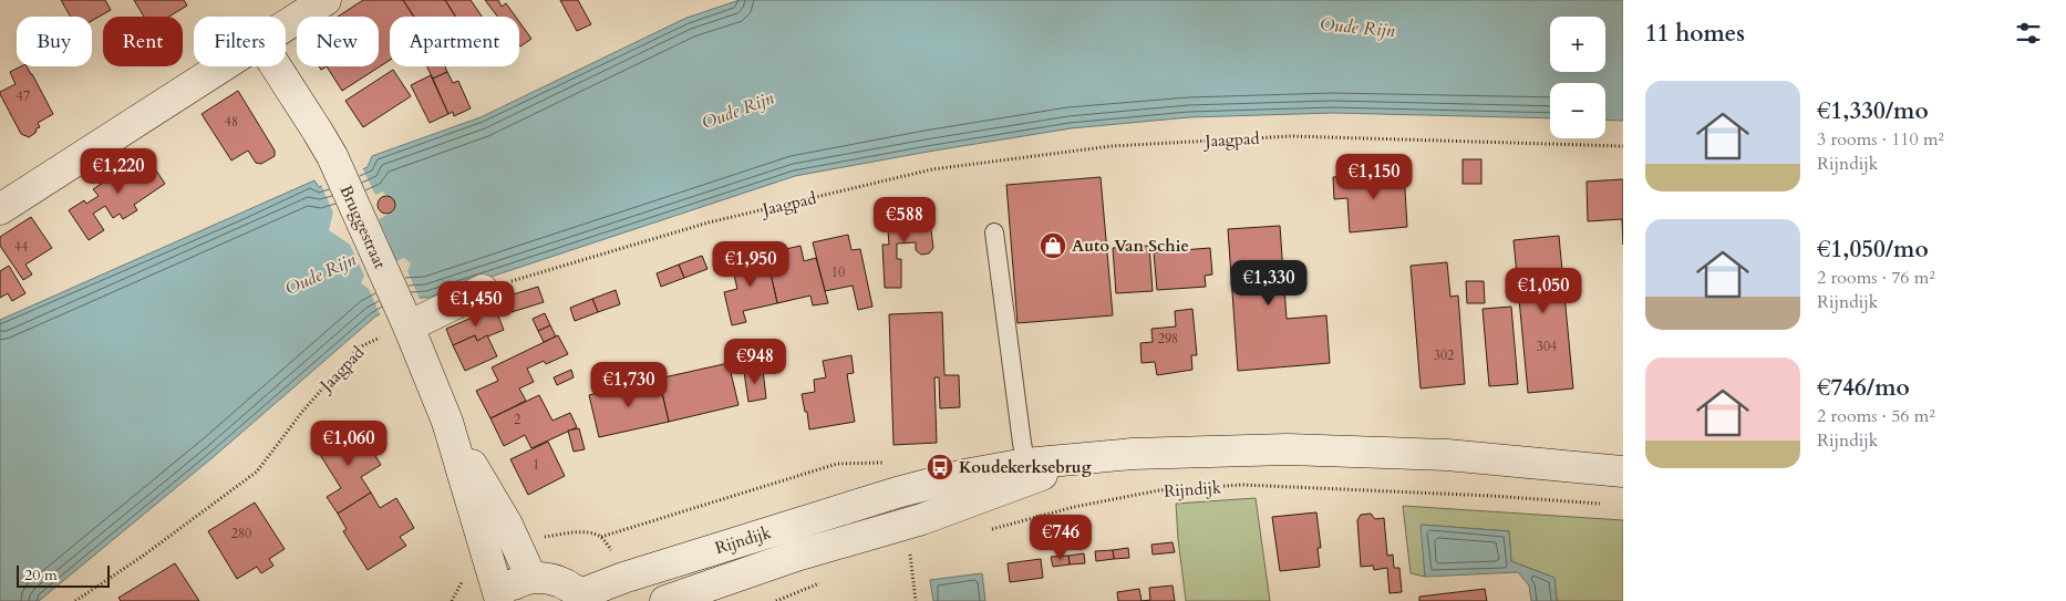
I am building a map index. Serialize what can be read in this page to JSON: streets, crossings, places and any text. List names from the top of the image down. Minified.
{"streets":{"main road":["Bruggestraat","Rijndijk"],"path":["Jaagpad"]},"crossings":[["Jaagpad","Bruggestraat"]],"water":["Oude Rijn"],"places":{"shop":["Auto Van Schie"],"bus stop":["Koudekerksebrug"]},"house_numbers":["47","48","44","10","298","304","302","2","1","280"],"scale_bar":"20 m","page":{"heading":"11 homes","map_buttons":["+","−"],"chip":["Buy","Rent","Filters","New","Apartment"],"list":[{"name":"€1,330/mo","note":"3 rooms · 110 m² · Rijndijk"},{"name":"€1,050/mo","note":"2 rooms · 76 m² · Rijndijk"},{"name":"€746/mo","note":"2 rooms · 56 m² · Rijndijk"}],"price":["€1,220","€1,150","€588","€1,950","€1,330","€1,050","€1,450","€948","€1,730","€1,060","€746"],"scale":"20 m"}}
